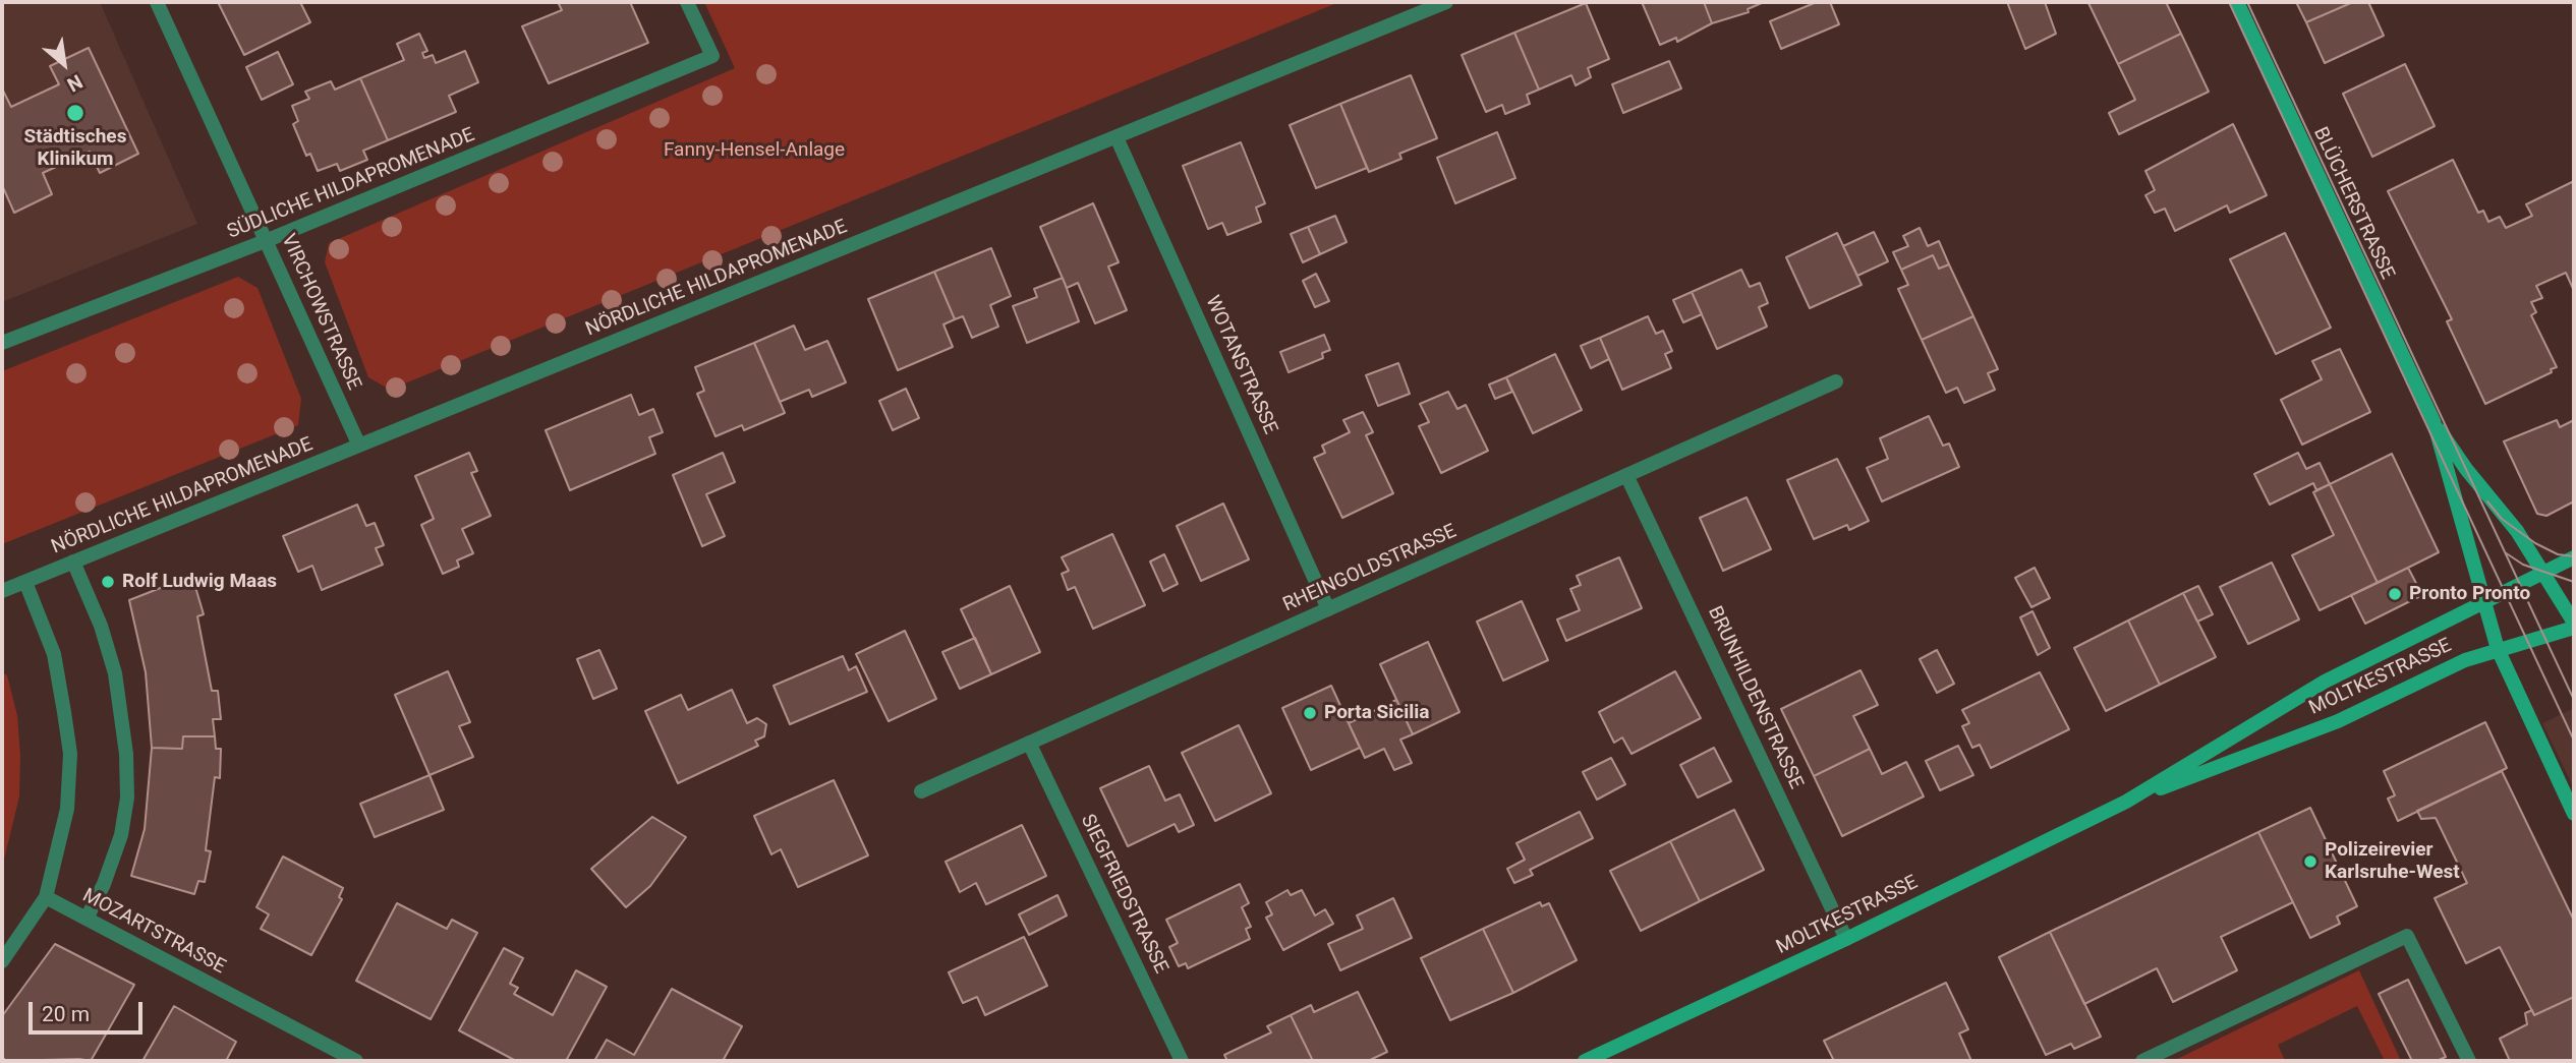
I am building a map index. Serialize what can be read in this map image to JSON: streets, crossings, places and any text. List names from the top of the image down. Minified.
{"streets":{"main road":["BLÜCHERSTRASSE","MOLTKESTRASSE"],"street":["SÜDLICHE HILDAPROMENADE","NÖRDLICHE HILDAPROMENADE","VIRCHOWSTRASSE","WOTANSTRASSE","RHEINGOLDSTRASSE","BRUNHILDENSTRASSE","SIEGFRIEDSTRASSE","MOZARTSTRASSE"]},"crossings":[["SÜDLICHE HILDAPROMENADE","VIRCHOWSTRASSE"],["BLÜCHERSTRASSE","MOLTKESTRASSE"],["NÖRDLICHE HILDAPROMENADE","VIRCHOWSTRASSE"],["NÖRDLICHE HILDAPROMENADE","WOTANSTRASSE"],["WOTANSTRASSE","RHEINGOLDSTRASSE"],["RHEINGOLDSTRASSE","BRUNHILDENSTRASSE"],["RHEINGOLDSTRASSE","SIEGFRIEDSTRASSE"],["MOLTKESTRASSE","BRUNHILDENSTRASSE"]],"parks":["Fanny-Hensel-Anlage"],"places":["Städtisches Klinikum","Rolf Ludwig Maas","Pronto Pronto","Porta Sicilia","Polizeirevier Karlsruhe-West"],"scale_bar":"20 m","north":"bottom right"}
